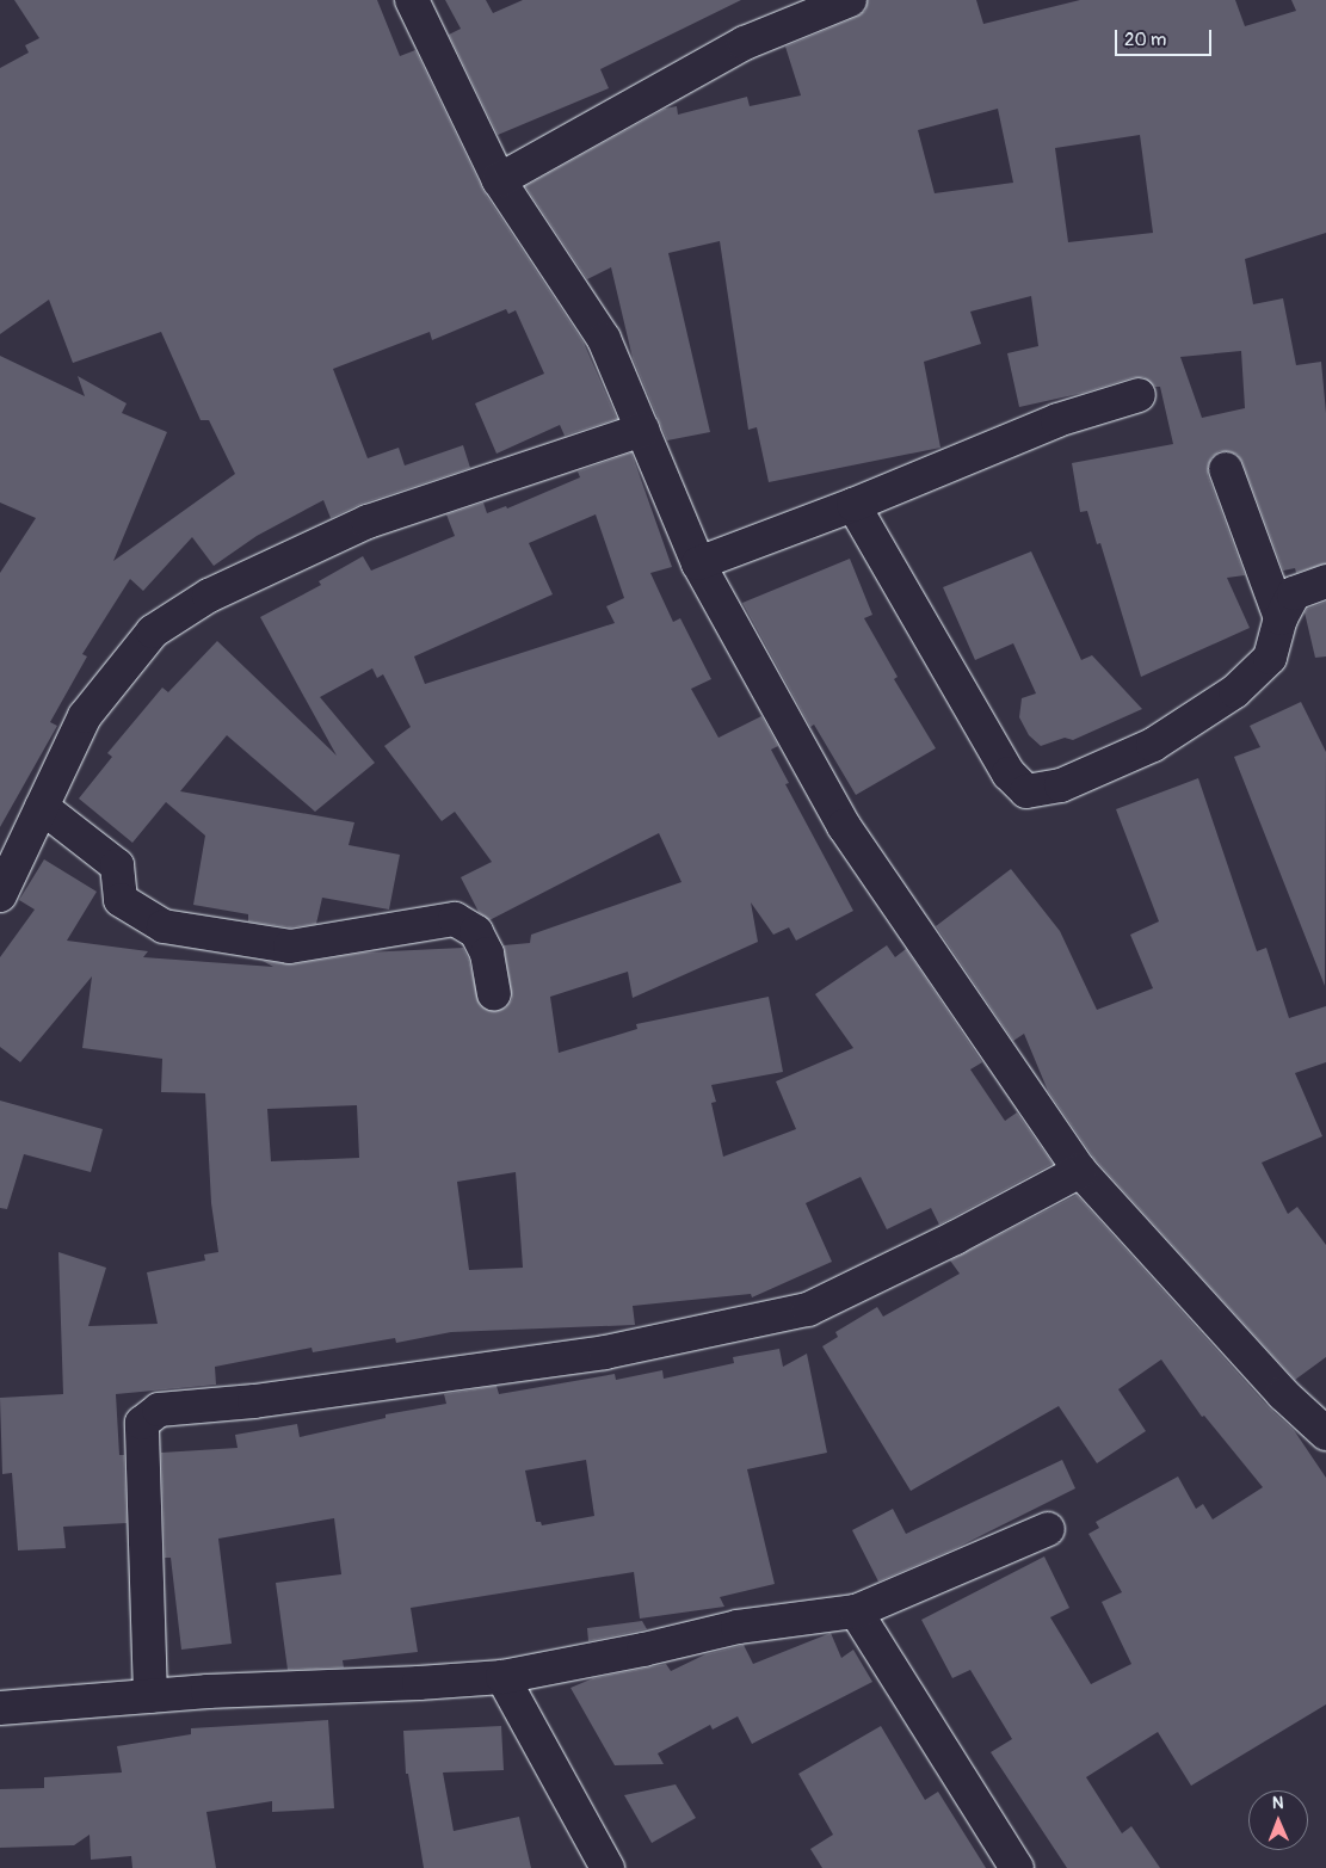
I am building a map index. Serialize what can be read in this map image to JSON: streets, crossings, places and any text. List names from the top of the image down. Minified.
{"scale_bar":"20 m","north":"top"}
